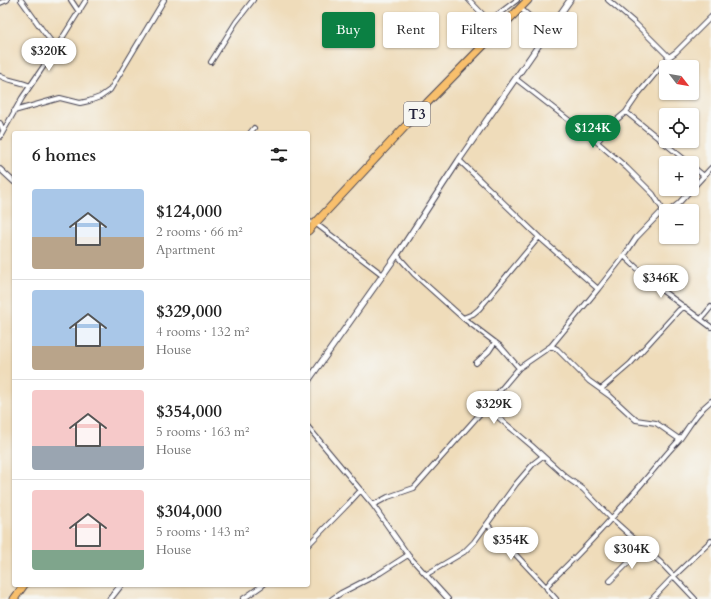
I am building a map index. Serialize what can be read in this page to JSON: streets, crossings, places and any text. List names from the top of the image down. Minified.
{"streets":{"highway":["T3"]},"north":"bottom right","page":{"chip":["Buy","Rent","Filters","New"],"price":["$320K","$124K","$346K","$329K","$354K","$304K"],"map_buttons":["+","−"],"heading":"6 homes","list":[{"name":"$124,000","note":"2 rooms · 66 m² · Apartment"},{"name":"$329,000","note":"4 rooms · 132 m² · House"},{"name":"$354,000","note":"5 rooms · 163 m² · House"},{"name":"$304,000","note":"5 rooms · 143 m² · House"}]}}
